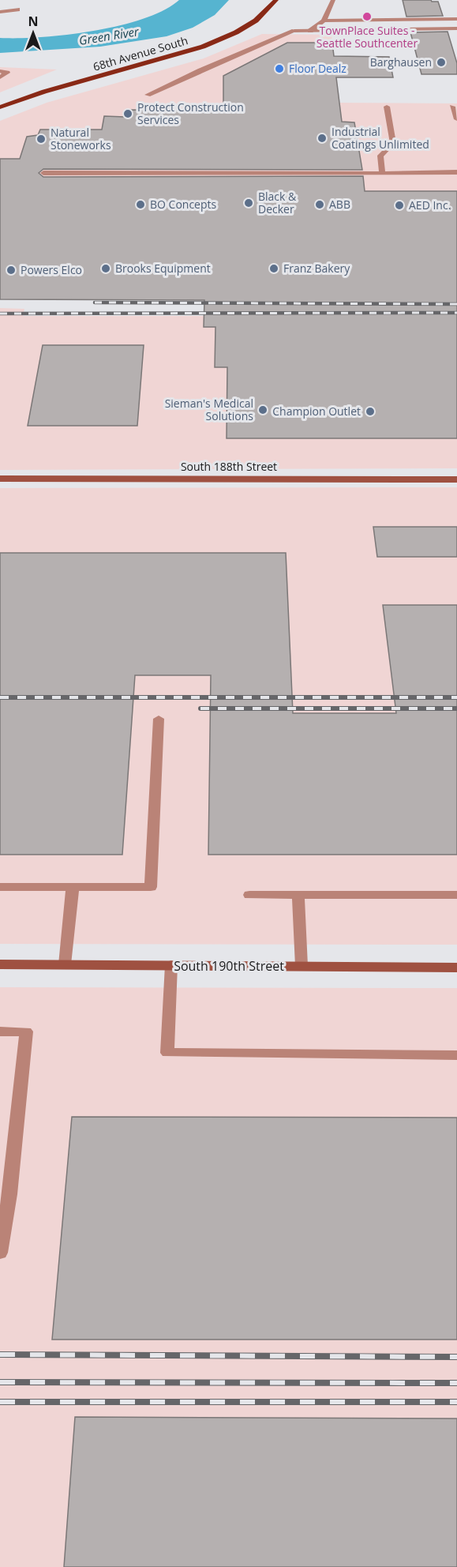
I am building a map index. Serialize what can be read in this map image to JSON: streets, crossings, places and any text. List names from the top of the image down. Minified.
{"streets":{"main road":["68th Avenue South"],"street":["South 188th Street","South 190th Street"]},"water":["Green River"],"places":["TownPlace Suites - Seattle Southcenter","Barghausen","Floor Dealz","Protect Construction Services","Industrial Coatings Unlimited","Natural Stoneworks","Black & Decker","BO Concepts","ABB","AED Inc.","Brooks Equipment","Franz Bakery","Powers Elco","Sieman's Medical Solutions","Champion Outlet"],"north":"top"}
